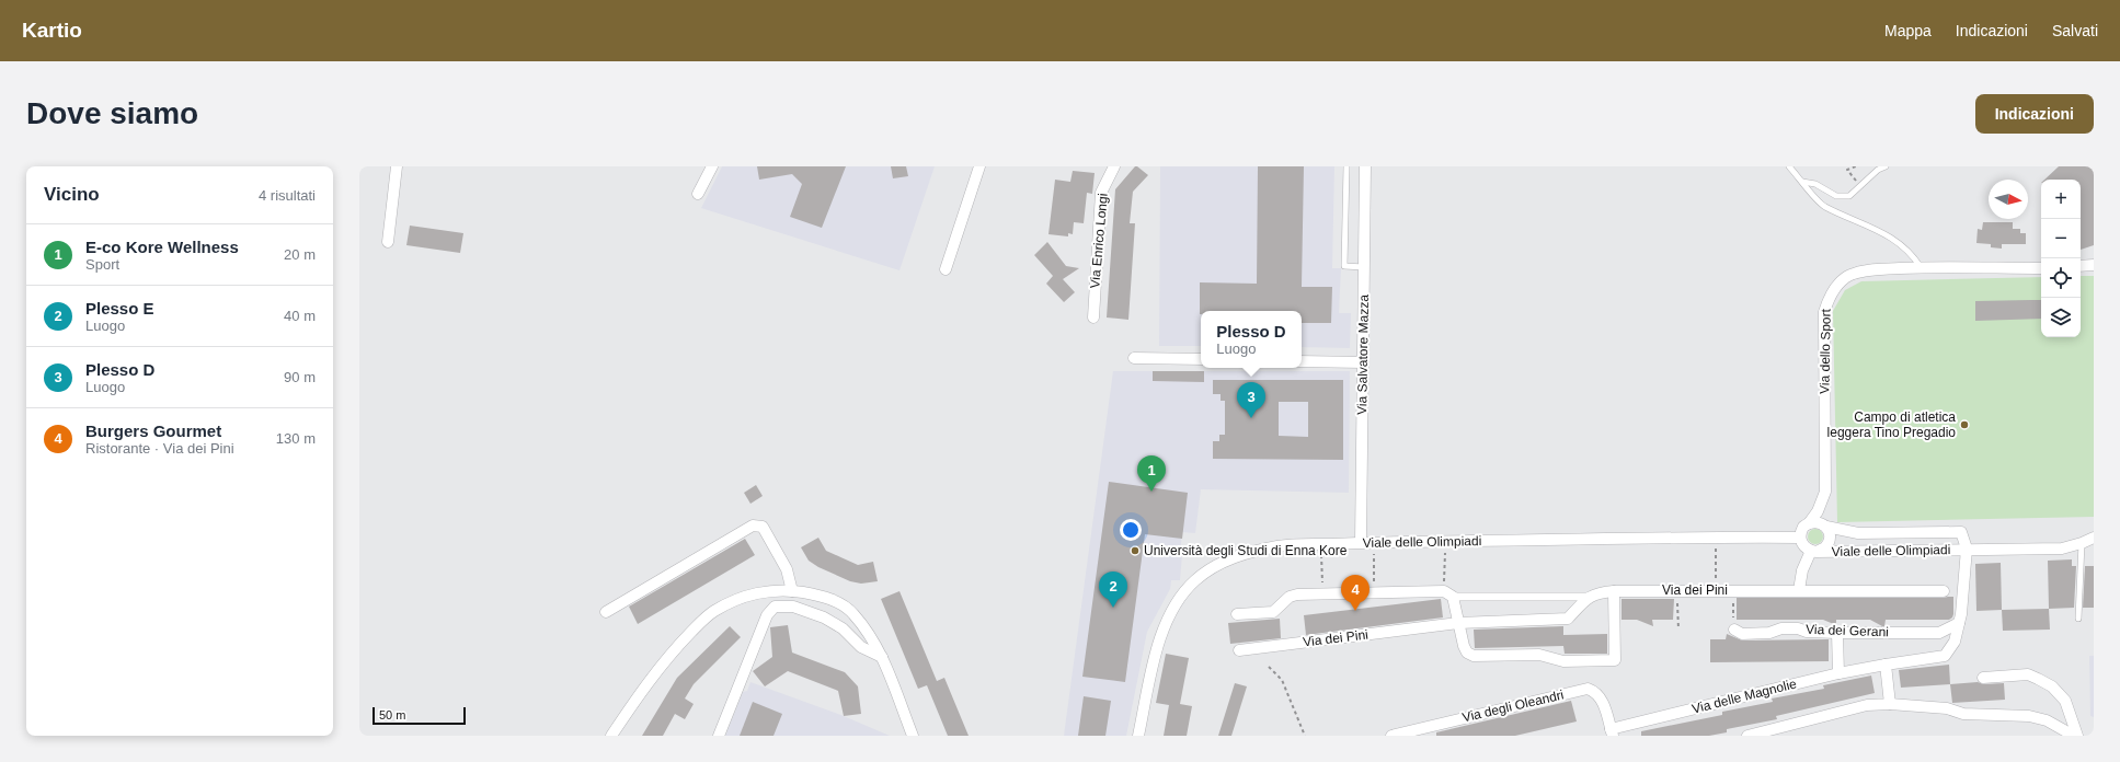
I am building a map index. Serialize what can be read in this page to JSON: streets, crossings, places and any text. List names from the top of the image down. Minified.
{"streets":{"street":["Via Enrico Longi","Via dello Sport","Via Salvatore Mazza","Viale delle Olimpiadi","Via dei Pini","Via dei Gerani","Via delle Magnolie","Via degli Oleandri"]},"crossings":[["Via dello Sport","Viale delle Olimpiadi"],["Via Salvatore Mazza","Viale delle Olimpiadi"],["Viale delle Olimpiadi","Via delle Magnolie"],["Via dei Gerani","Via delle Magnolie"],["Via delle Magnolie","Via degli Oleandri"]],"places":["Campo di atletica leggera Tino Pregadio","Università degli Studi di Enna Kore"],"scale_bar":"50 m","north":"right","page":{"header":"Kartio","nav":["Mappa","Indicazioni","Salvati"],"buttons":"Indicazioni","title":"Dove siamo","heading":["Vicino","4 risultati"],"map_buttons":["+","−"],"list":[{"mark":"1","name":"E-co Kore Wellness","note":"Sport","value":"20 m"},{"mark":"2","name":"Plesso E","note":"Luogo","value":"40 m"},{"mark":"3","name":"Plesso D","note":"Luogo","value":"90 m"},{"mark":"4","name":"Burgers Gourmet","note":"Ristorante · Via dei Pini","value":"130 m"}],"popup":["Plesso D","Luogo"],"pins":["3","1","2","4"],"scale":"50 m"}}
